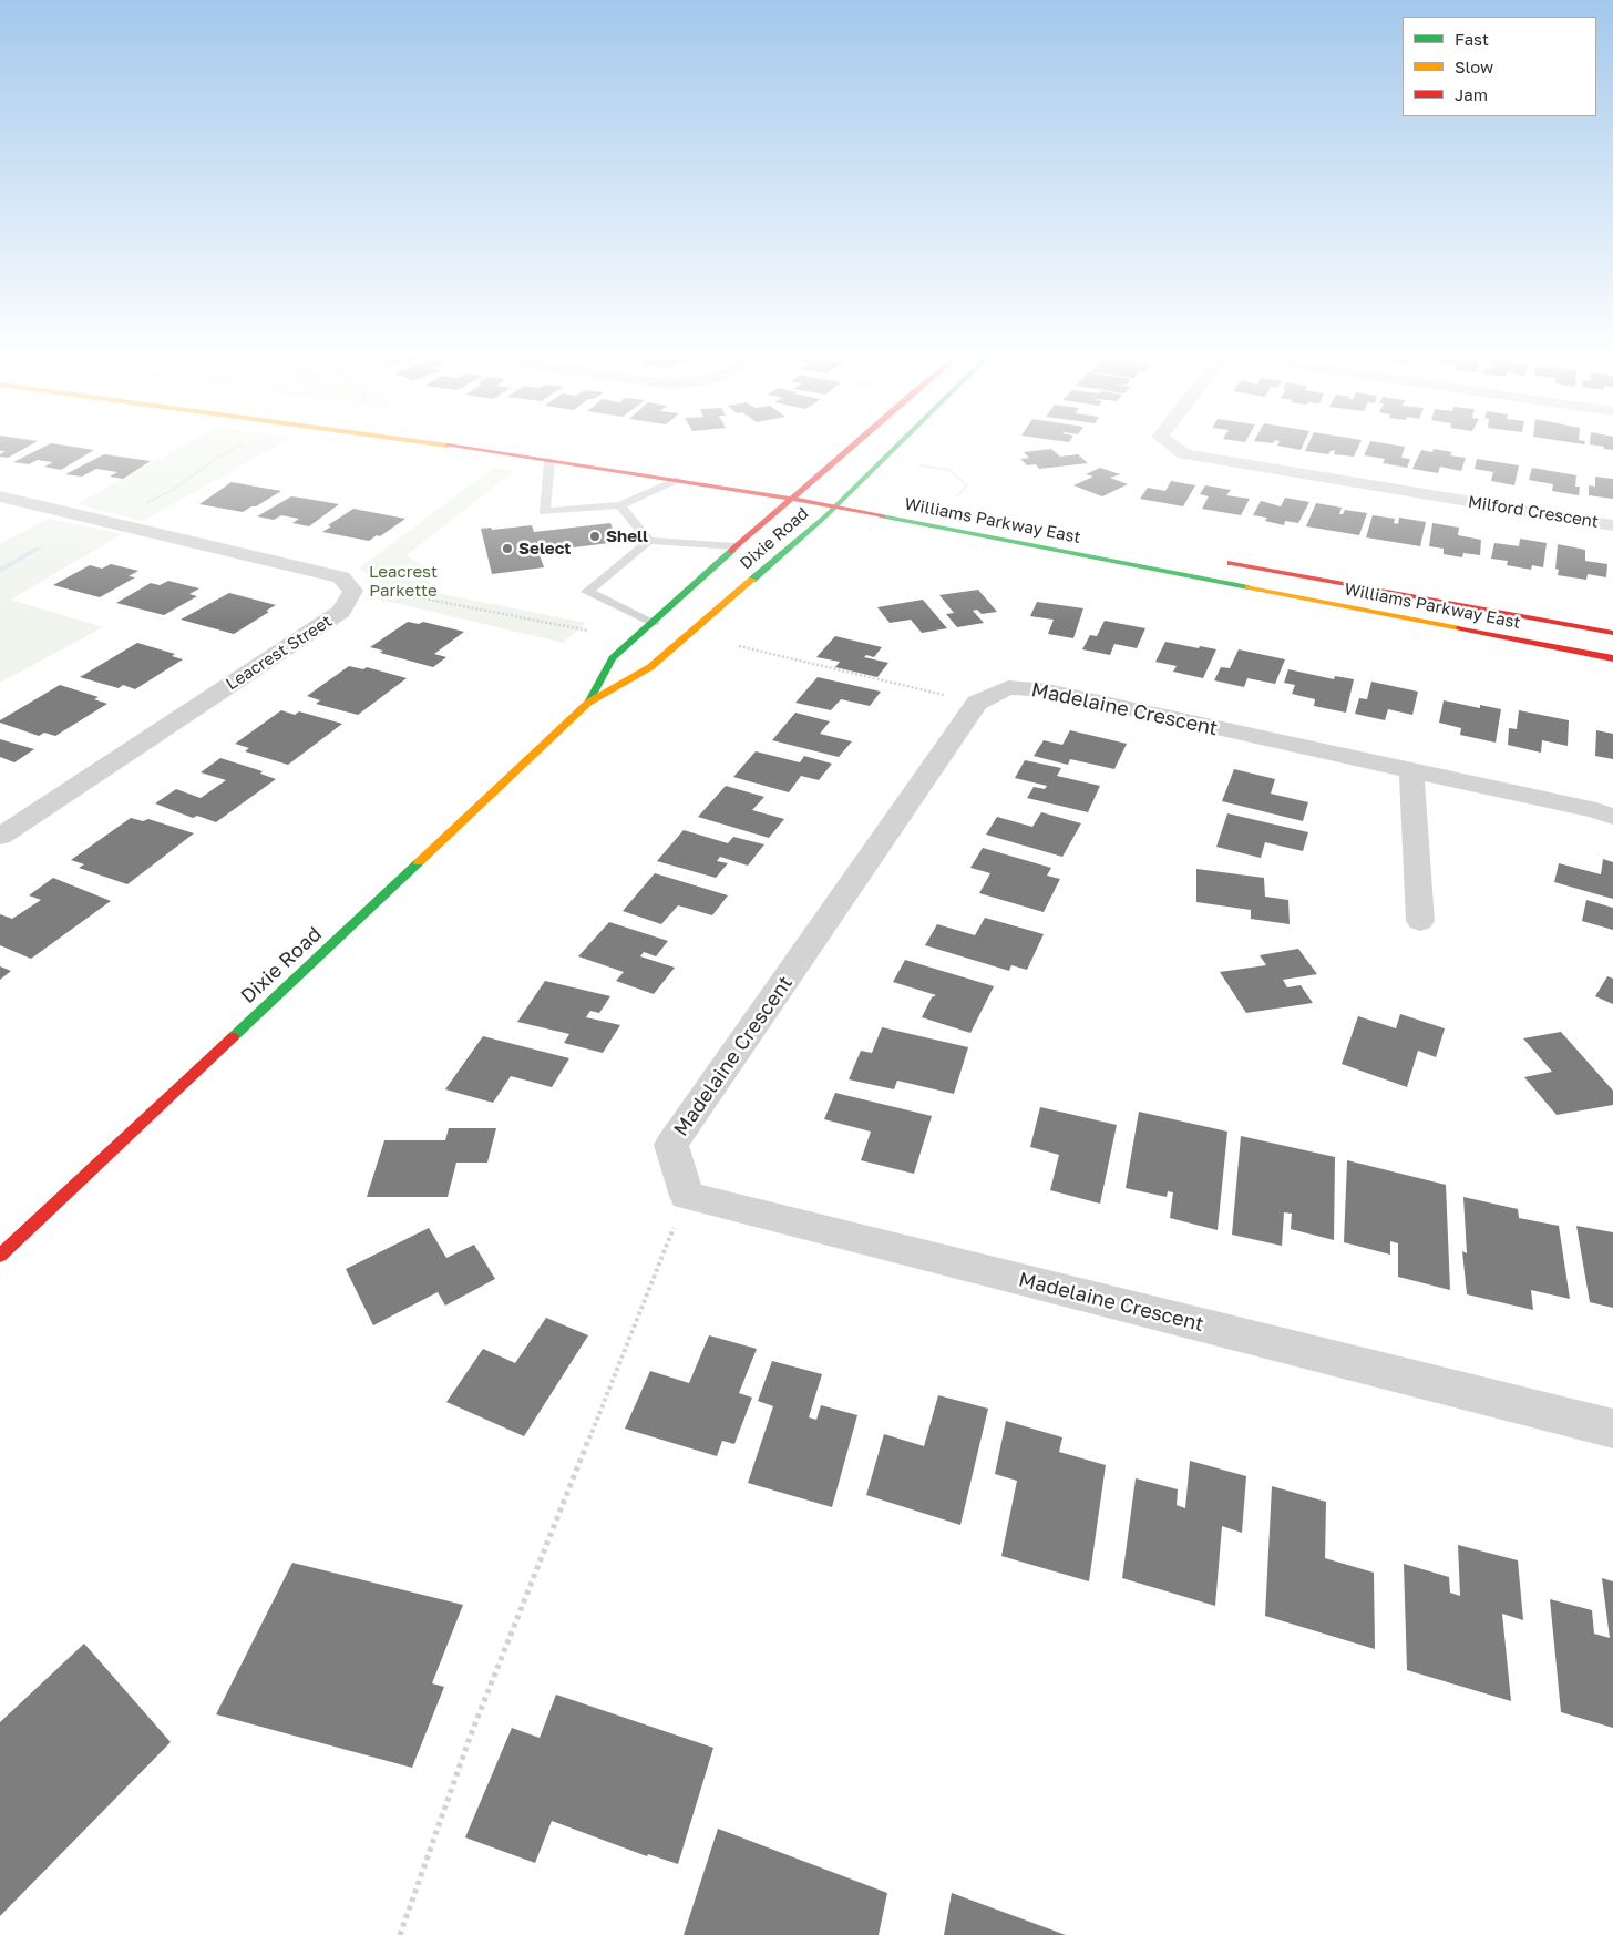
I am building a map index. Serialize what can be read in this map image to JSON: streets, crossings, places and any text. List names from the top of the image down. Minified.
{"streets":{"main road":["Williams Parkway East","Dixie Road"],"street":["Milford Crescent","Leacrest Street","Madelaine Crescent"]},"crossings":[["Williams Parkway East","Dixie Road"]],"parks":["Leacrest Parkette"],"places":["Shell","Select"],"legend":["Fast","Slow","Jam"]}
